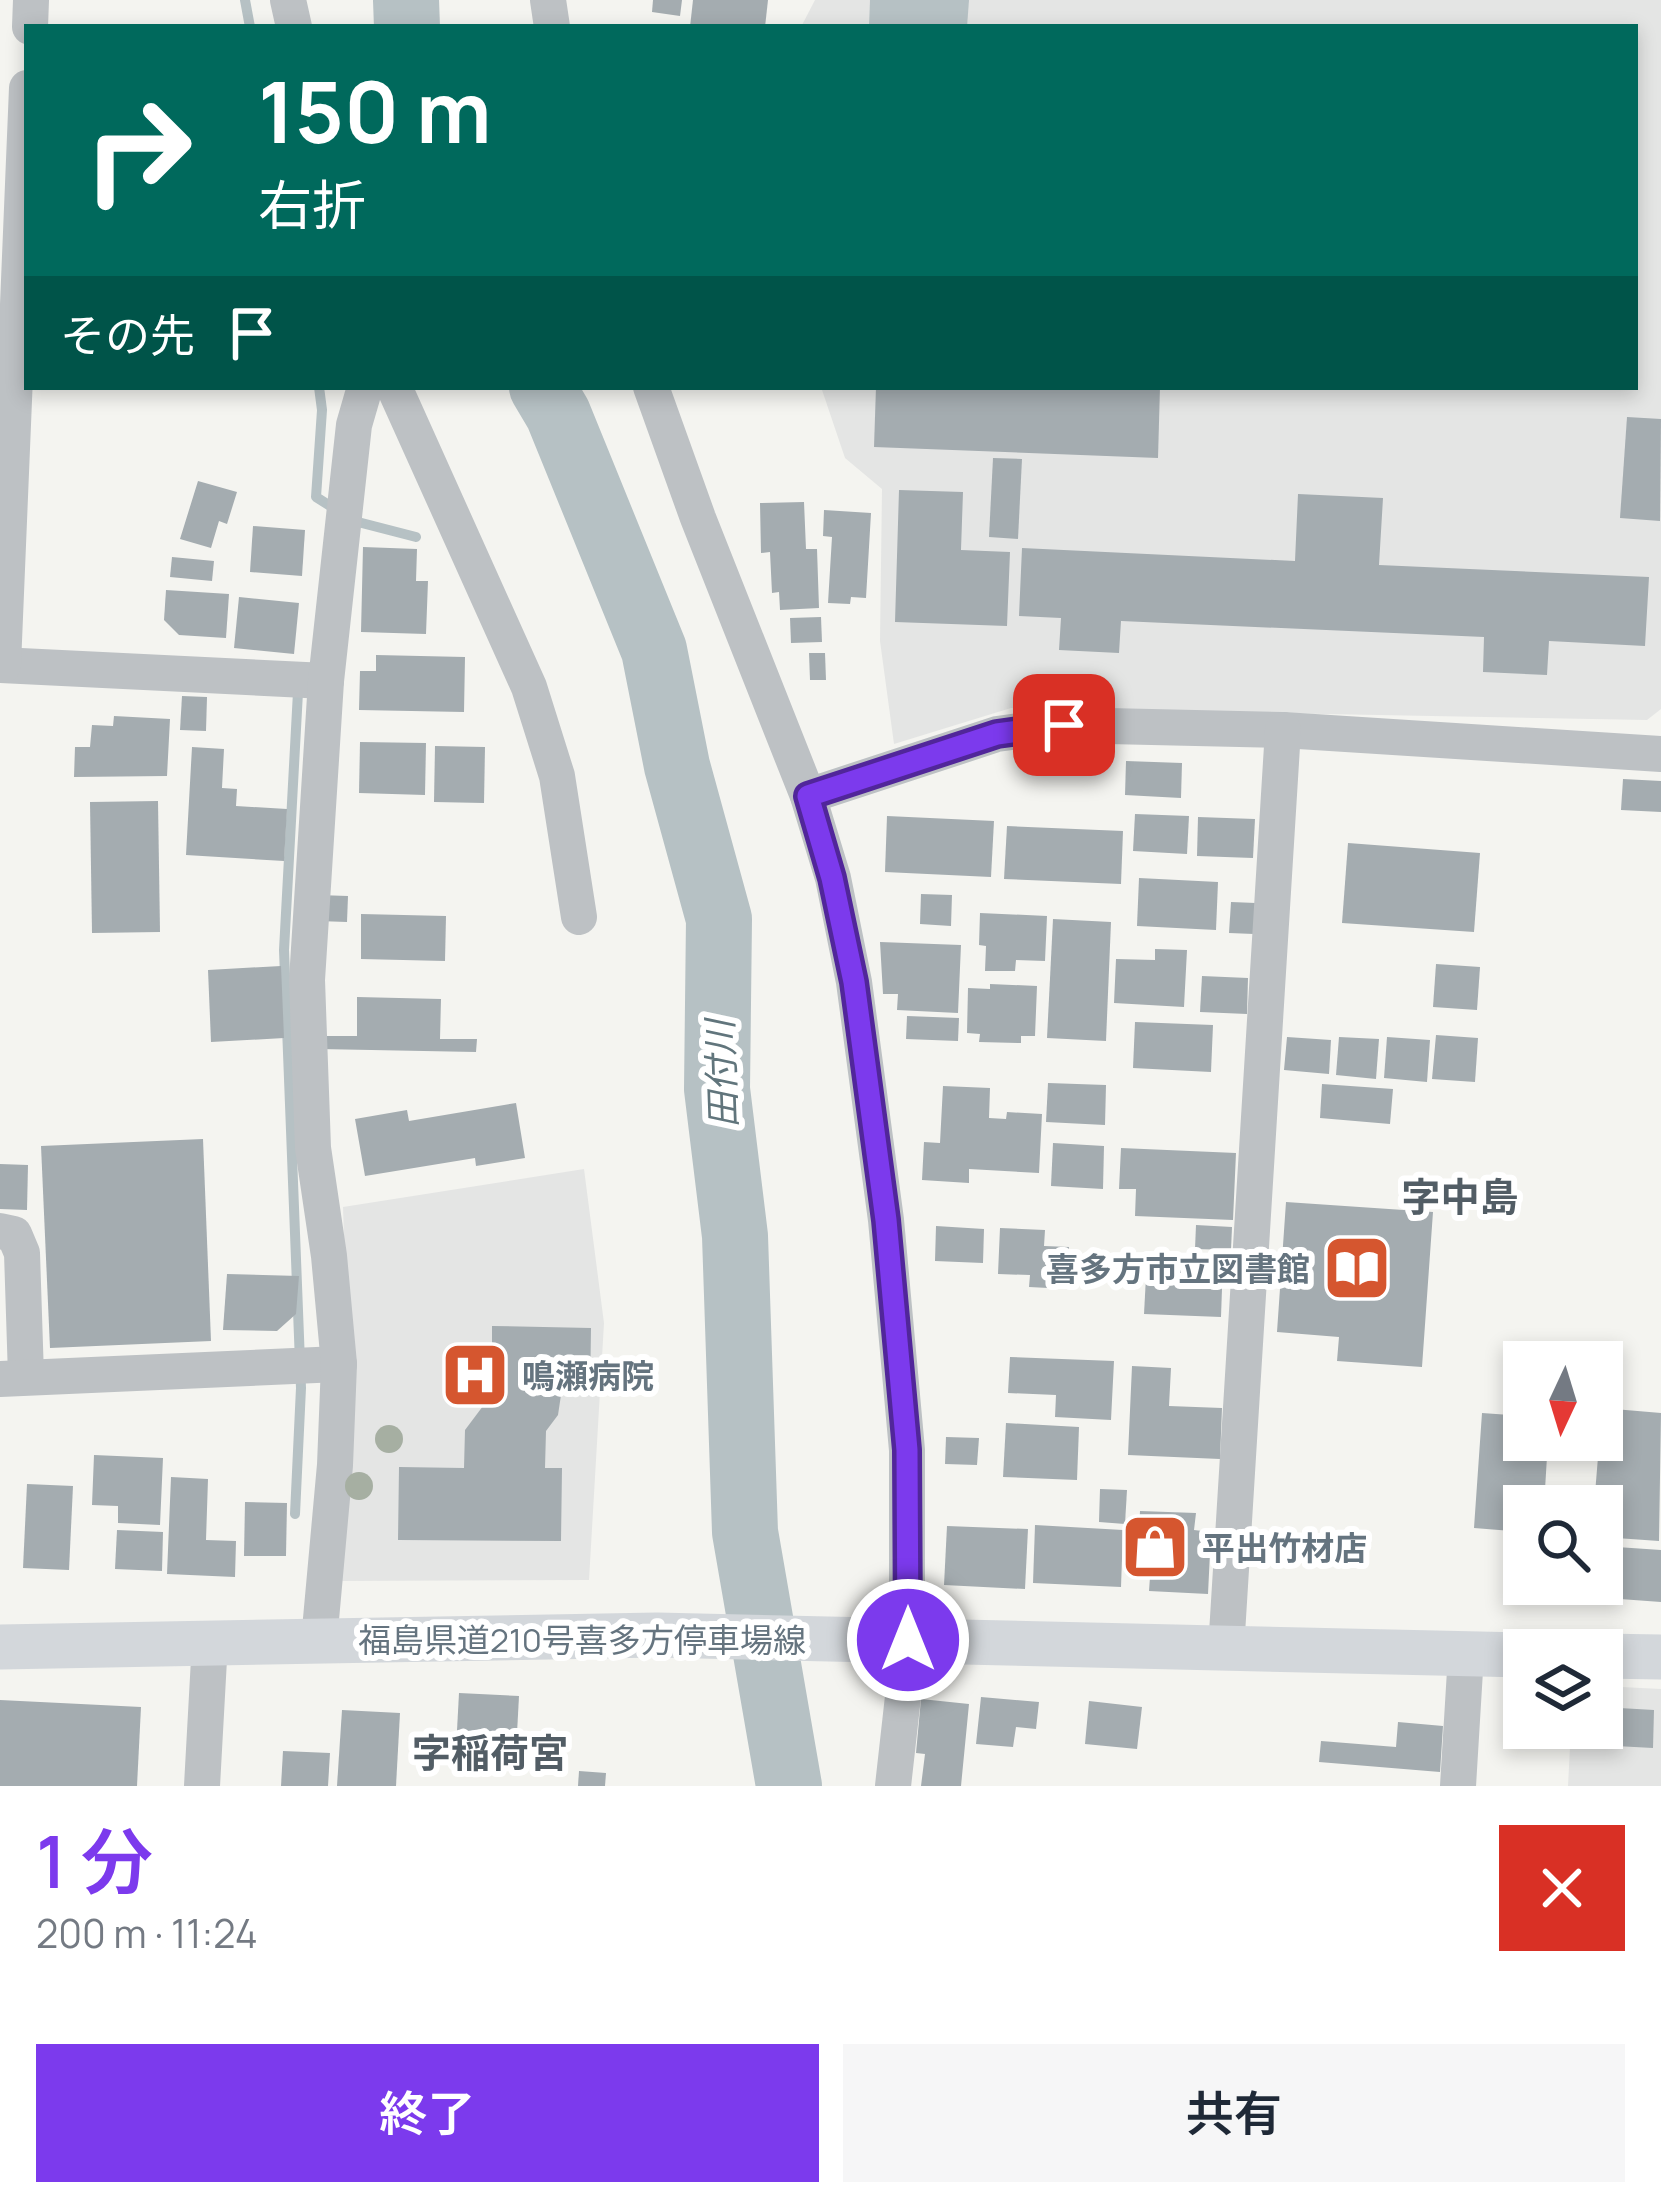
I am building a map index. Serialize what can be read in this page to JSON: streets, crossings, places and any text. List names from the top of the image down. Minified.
{"streets":{"main road":["福島県道210号喜多方停車場線"]},"districts":["字中島","字稲荷宮"],"water":["田付川"],"places":{"library":["喜多方市立図書館"],"hospital":["鳴瀬病院"],"shop":["平出竹材店"]},"north":"bottom","page":{"turn":["150 m","右折"],"then":"その先","heading":["1 分","200 m · 11:24"],"buttons":["終了","共有"]}}
